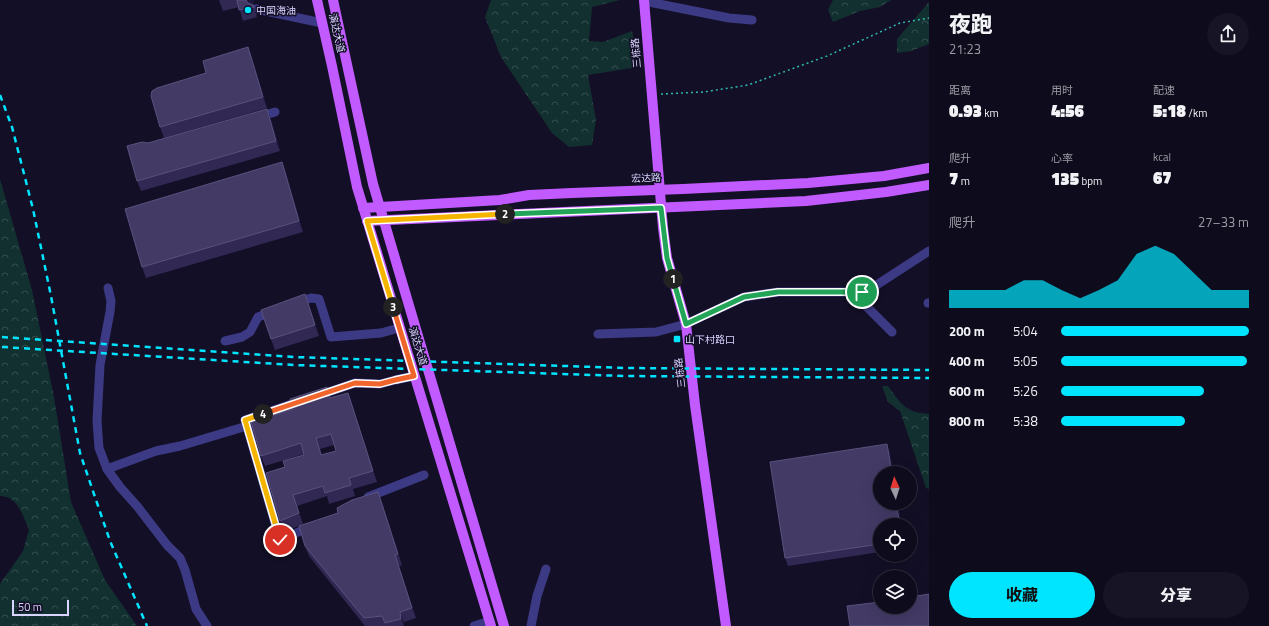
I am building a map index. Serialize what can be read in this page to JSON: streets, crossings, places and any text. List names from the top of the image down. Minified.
{"streets":{"main road":["演达大道","三栋路","宏达路"]},"crossings":[["演达大道","宏达路"],["三栋路","宏达路"]],"places":{"other":["中国海油"],"transit":["山下村路口"]},"scale_bar":"50 m","north":"top","page":{"heading":["夜跑","21:23"],"stats":[["距离","0.93 km"],["用时","4:56"],["配速","5:18 /km"],["爬升","7 m"],["心率","135 bpm"],["kcal","67"]],"pins":["2","1","3","4"],"chart":["爬升","27–33 m"],"list":[{"name":"200 m","note":"5:04"},{"name":"400 m","note":"5:05"},{"name":"600 m","note":"5:26"},{"name":"800 m","note":"5:38"}],"buttons":["收藏","分享"],"scale":"50 m"}}
